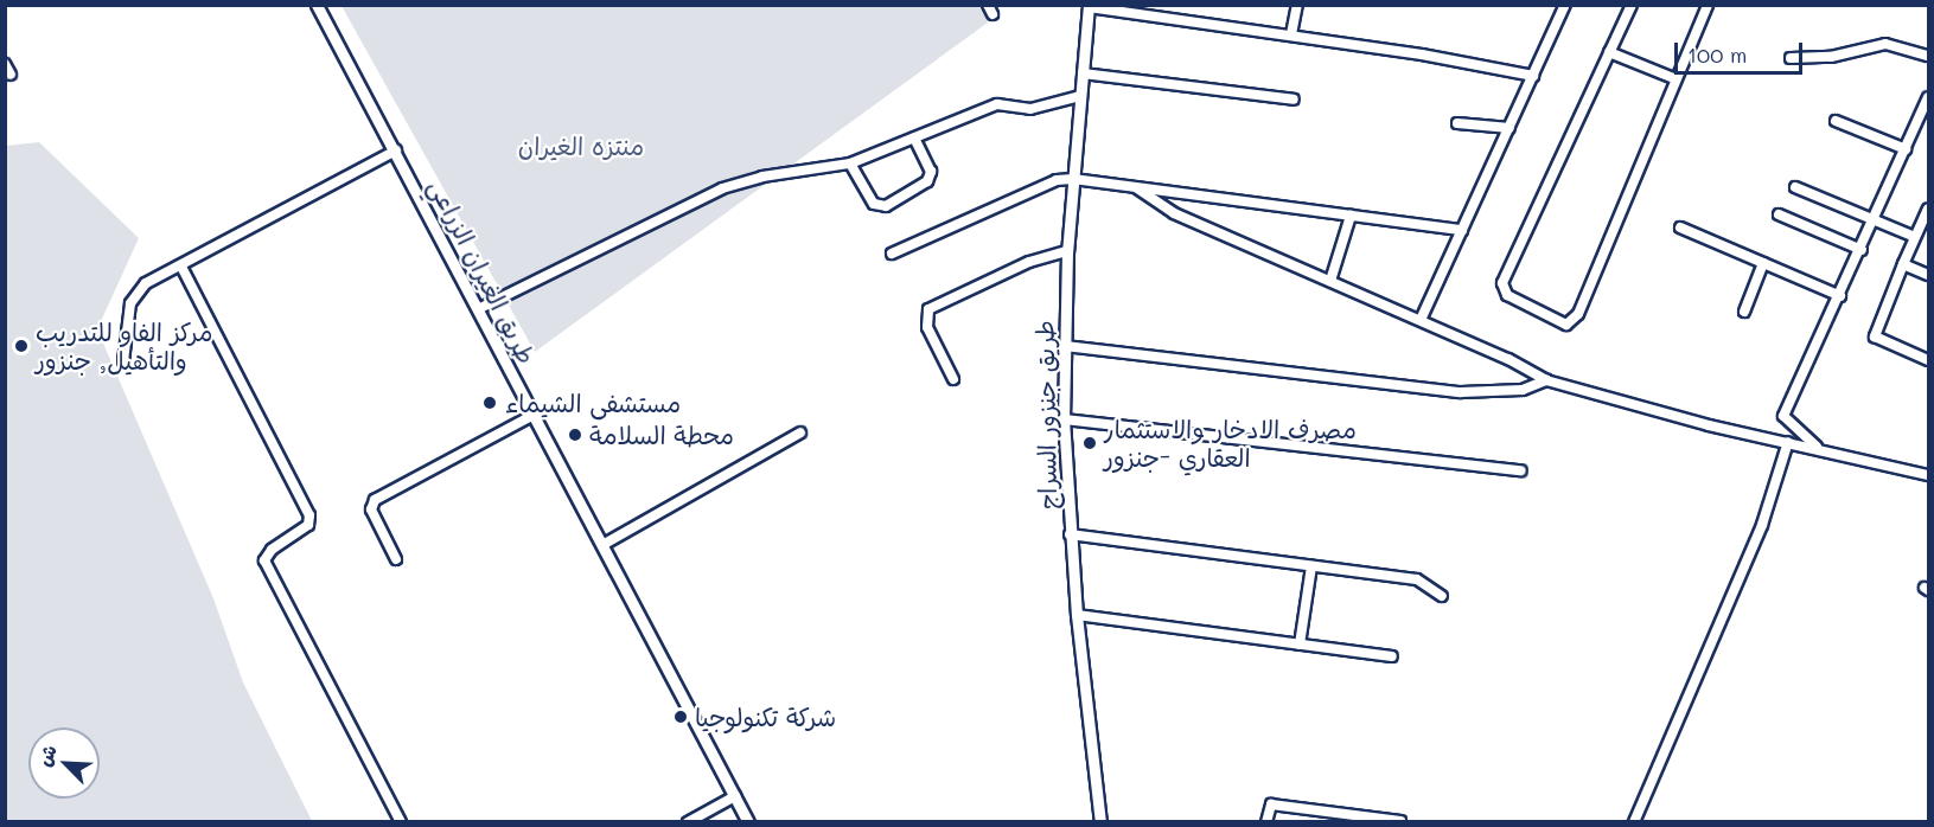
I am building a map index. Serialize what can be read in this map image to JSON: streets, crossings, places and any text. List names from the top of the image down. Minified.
{"streets":{"street":["طريق الغيران الزراعي","طريق جنزور السراج"]},"parks":["منتزه الغيران"],"places":["مركز الفاو للتدريب والتأهيل, جنزور","مستشفى الشيماء","محطة السلامة","مصرف الادخار والاستثمار العقاري -جنزور","شركة تكنولوجيا"],"scale_bar":"100 m","north":"top left"}
